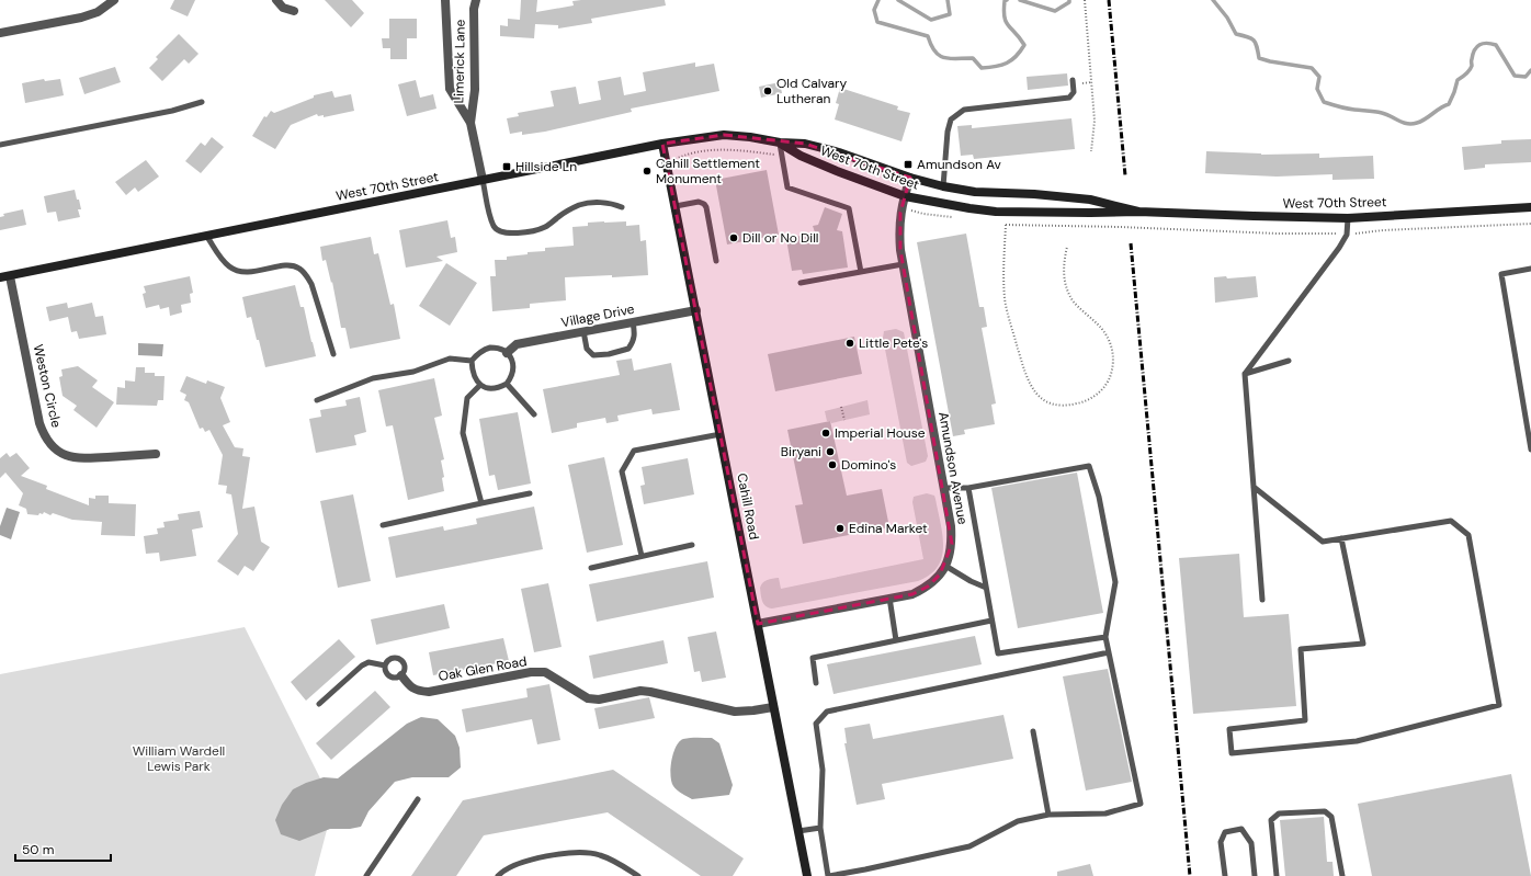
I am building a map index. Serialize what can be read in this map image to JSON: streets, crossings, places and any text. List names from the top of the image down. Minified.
{"streets":{"street":["Limerick Lane","West 70th Street","Village Drive","Weston Circle","Amundson Avenue","Cahill Road","Oak Glen Road"]},"crossings":[["West 70th Street","Weston Circle"],["West 70th Street","Amundson Avenue"],["West 70th Street","Cahill Road"],["Village Drive","Cahill Road"],["Amundson Avenue","Cahill Road"],["Cahill Road","Oak Glen Road"]],"parks":["William Wardell Lewis Park"],"places":{"other":["Old Calvary Lutheran","Cahill Settlement Monument","Dill or No Dill","Little Pete's","Imperial House","Biryani","Domino's","Edina Market"],"transit":["Amundson Av","Hillside Ln"]},"scale_bar":"50 m"}
